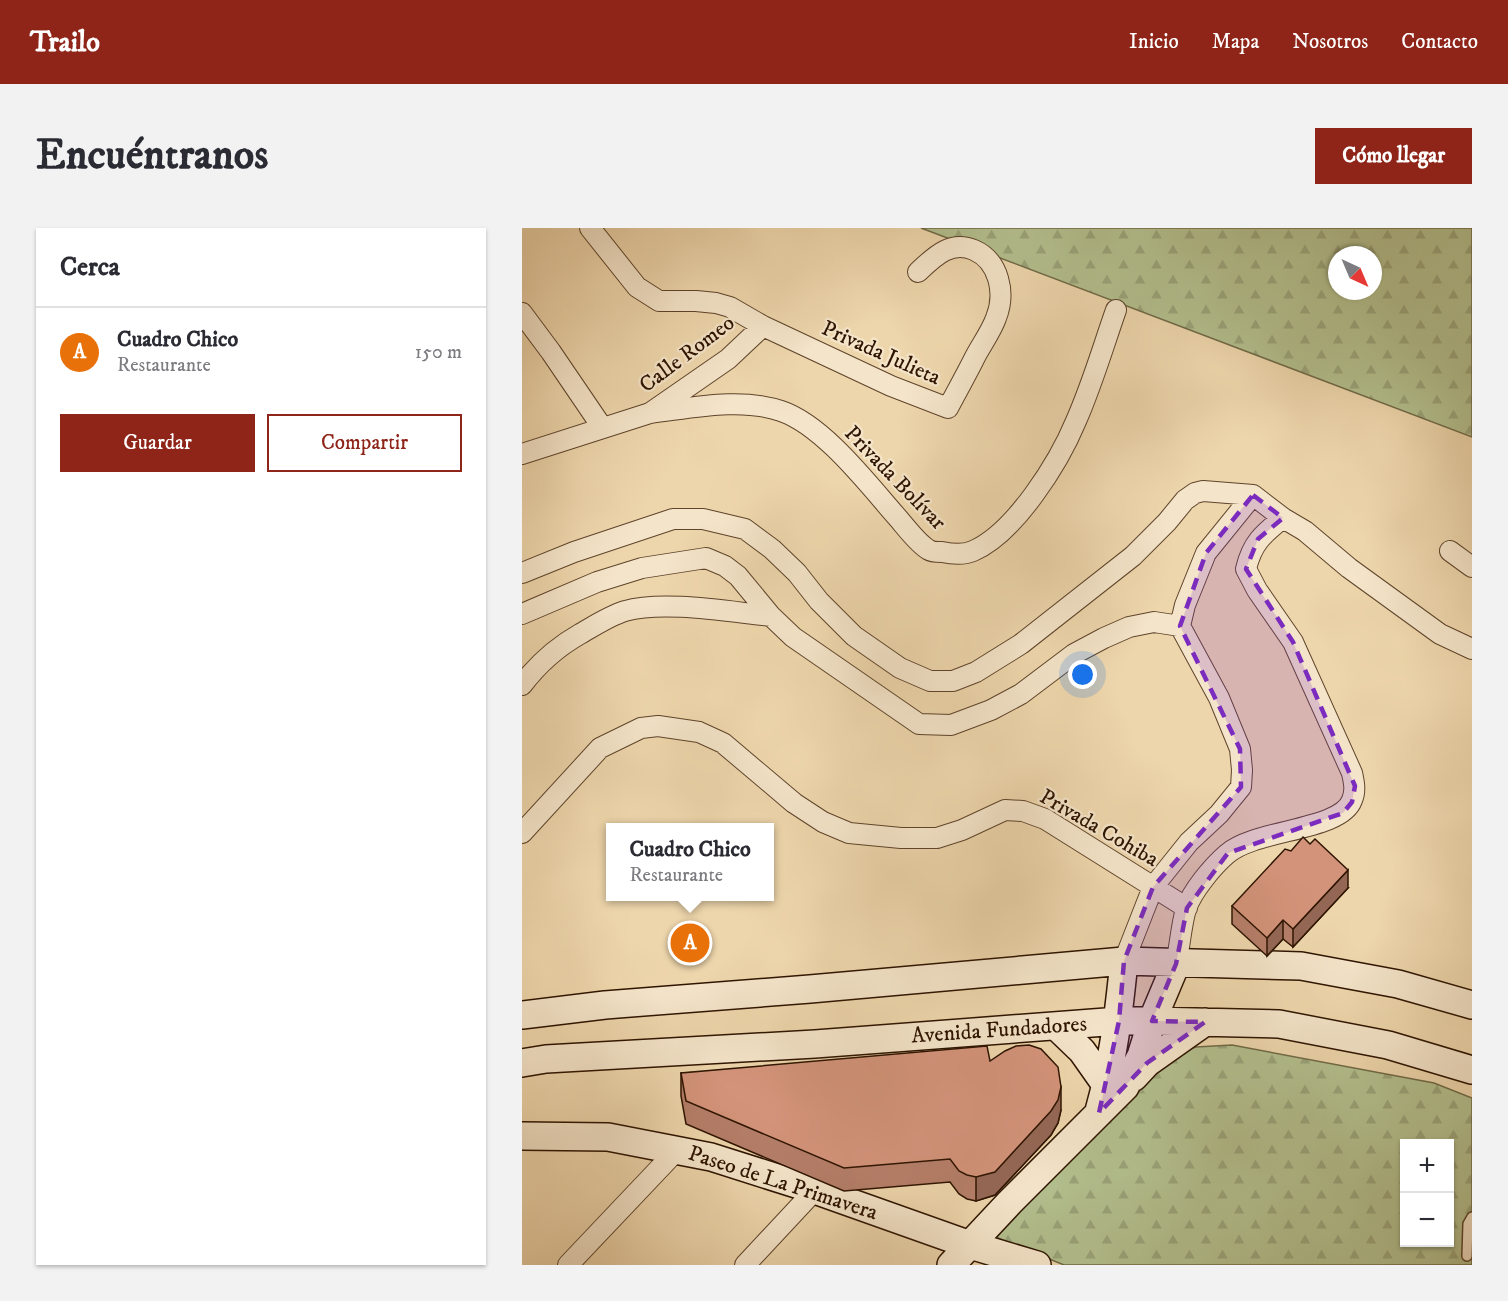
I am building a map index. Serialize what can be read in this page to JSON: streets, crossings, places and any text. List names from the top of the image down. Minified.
{"streets":{"main road":["Avenida Fundadores","Paseo de La Primavera"],"street":["Privada Julieta","Calle Romeo","Privada Bolívar","Privada Cohiba"]},"crossings":[["Privada Julieta","Calle Romeo"],["Calle Romeo","Privada Bolívar"]],"north":"bottom right","page":{"header":"Trailo","nav":["Inicio","Mapa","Nosotros","Contacto"],"buttons":["Cómo llegar",["Guardar","Compartir"]],"title":"Encuéntranos","heading":"Cerca","list":[{"mark":"A","name":"Cuadro Chico","note":"Restaurante","value":"150 m"}],"popup":["Cuadro Chico","Restaurante"],"pins":"A","map_buttons":["+","−"]}}
